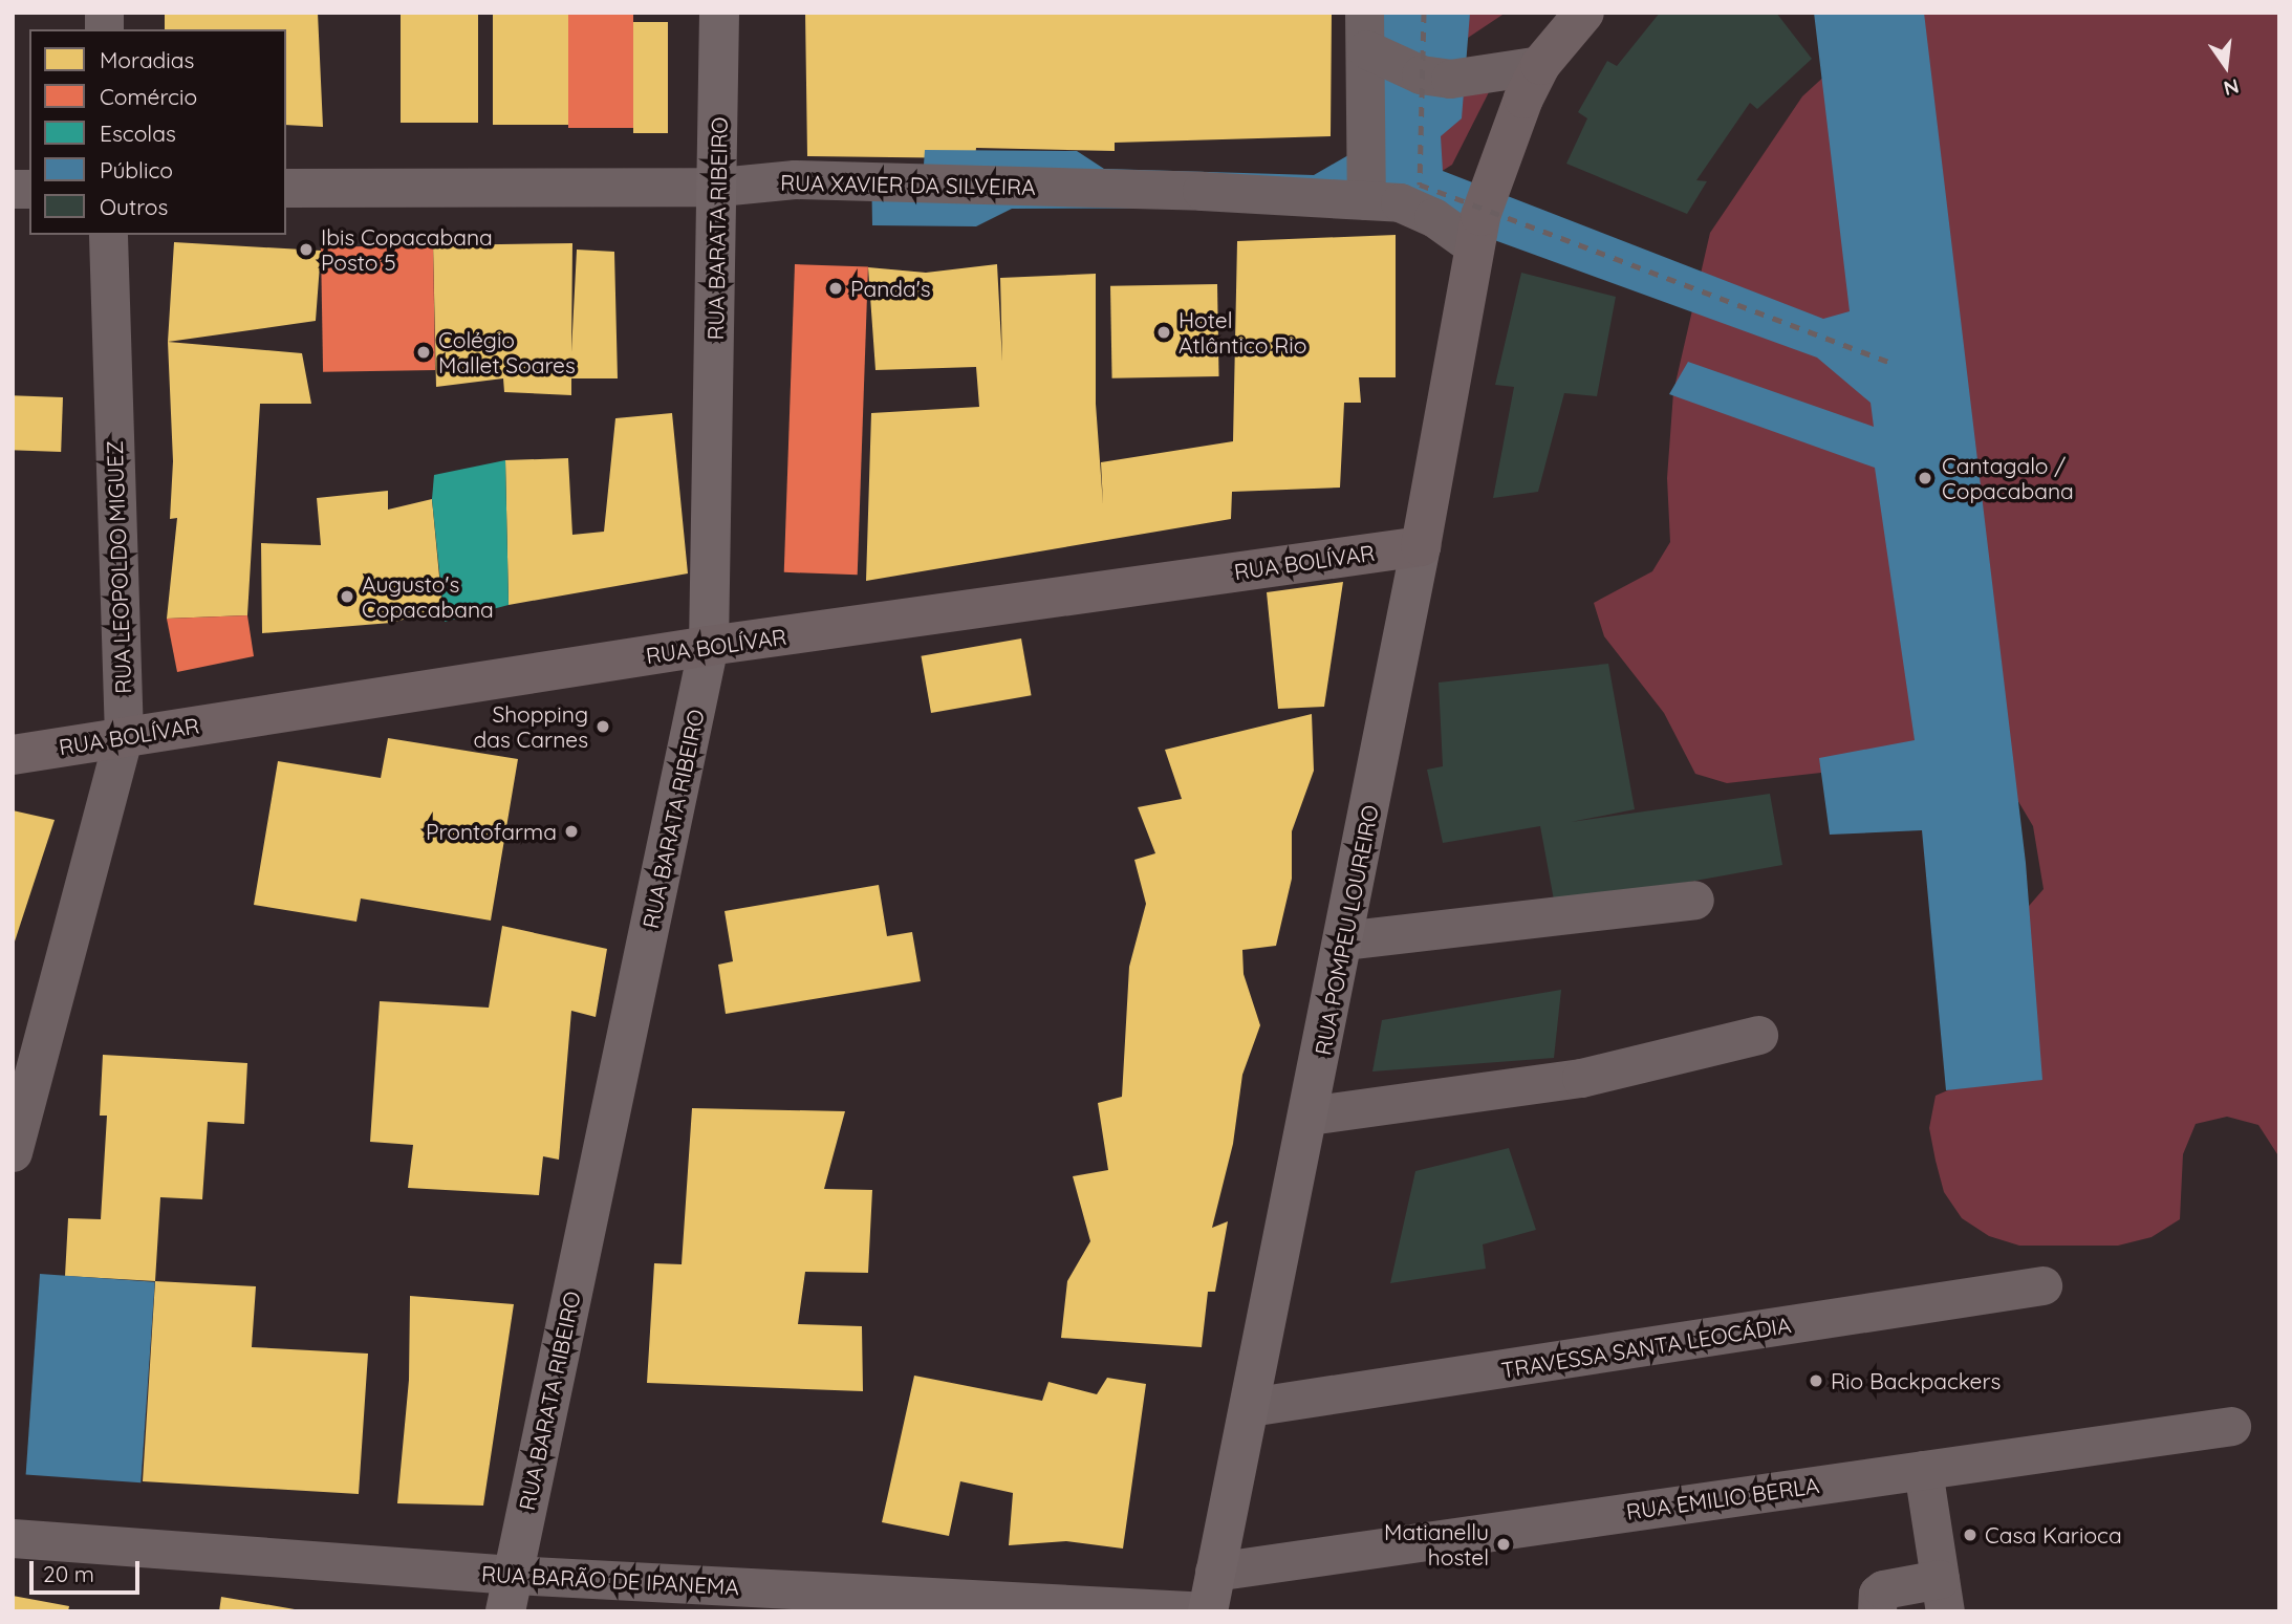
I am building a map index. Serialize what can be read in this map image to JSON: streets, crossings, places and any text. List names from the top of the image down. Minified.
{"streets":{"main road":["RUA BARATA RIBEIRO","RUA BOLÍVAR","RUA POMPEU LOUREIRO"],"street":["RUA XAVIER DA SILVEIRA","RUA LEOPOLDO MIGUEZ","TRAVESSA SANTA LEOCÁDIA","RUA EMILIO BERLA","RUA BARÃO DE IPANEMA"]},"crossings":[["RUA XAVIER DA SILVEIRA","RUA BARATA RIBEIRO"],["RUA XAVIER DA SILVEIRA","RUA POMPEU LOUREIRO"],["RUA BARATA RIBEIRO","RUA BOLÍVAR"],["RUA BARATA RIBEIRO","RUA BARÃO DE IPANEMA"],["RUA BOLÍVAR","RUA LEOPOLDO MIGUEZ"],["RUA BOLÍVAR","RUA POMPEU LOUREIRO"],["RUA POMPEU LOUREIRO","TRAVESSA SANTA LEOCÁDIA"],["RUA POMPEU LOUREIRO","RUA EMILIO BERLA"],["RUA POMPEU LOUREIRO","RUA BARÃO DE IPANEMA"]],"places":["Ibis Copacabana Posto 5","Panda's","Hotel Atlântico Rio","Colégio Mallet Soares","Cantagalo / Copacabana","Augusto's Copacabana","Shopping das Carnes","Prontofarma","Rio Backpackers","Casa Karioca","Matianellu hostel"],"legend":["Moradias","Comércio","Escolas","Público","Outros"],"scale_bar":"20 m","north":"bottom"}
